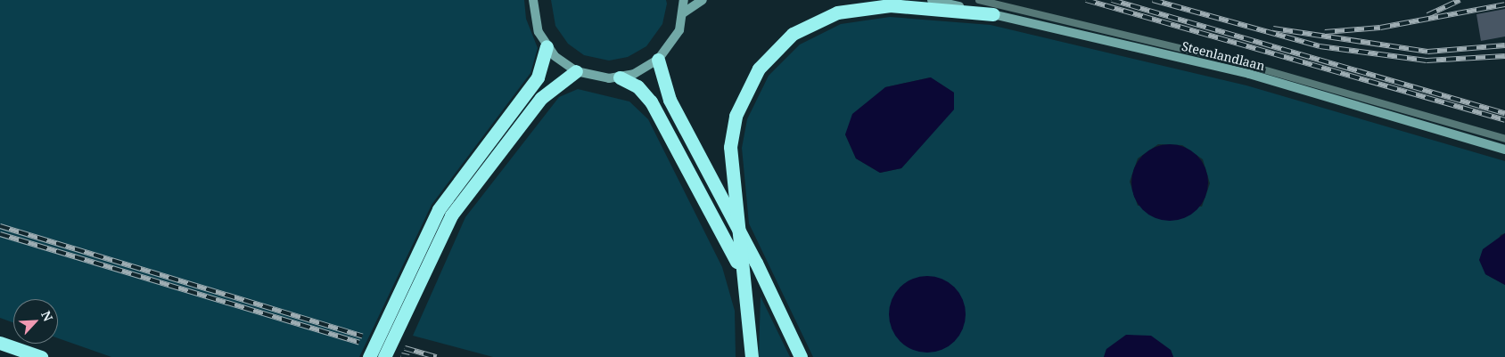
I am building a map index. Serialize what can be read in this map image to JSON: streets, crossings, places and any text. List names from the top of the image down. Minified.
{"streets":{"main road":["Steenlandlaan"]},"north":"top right"}
